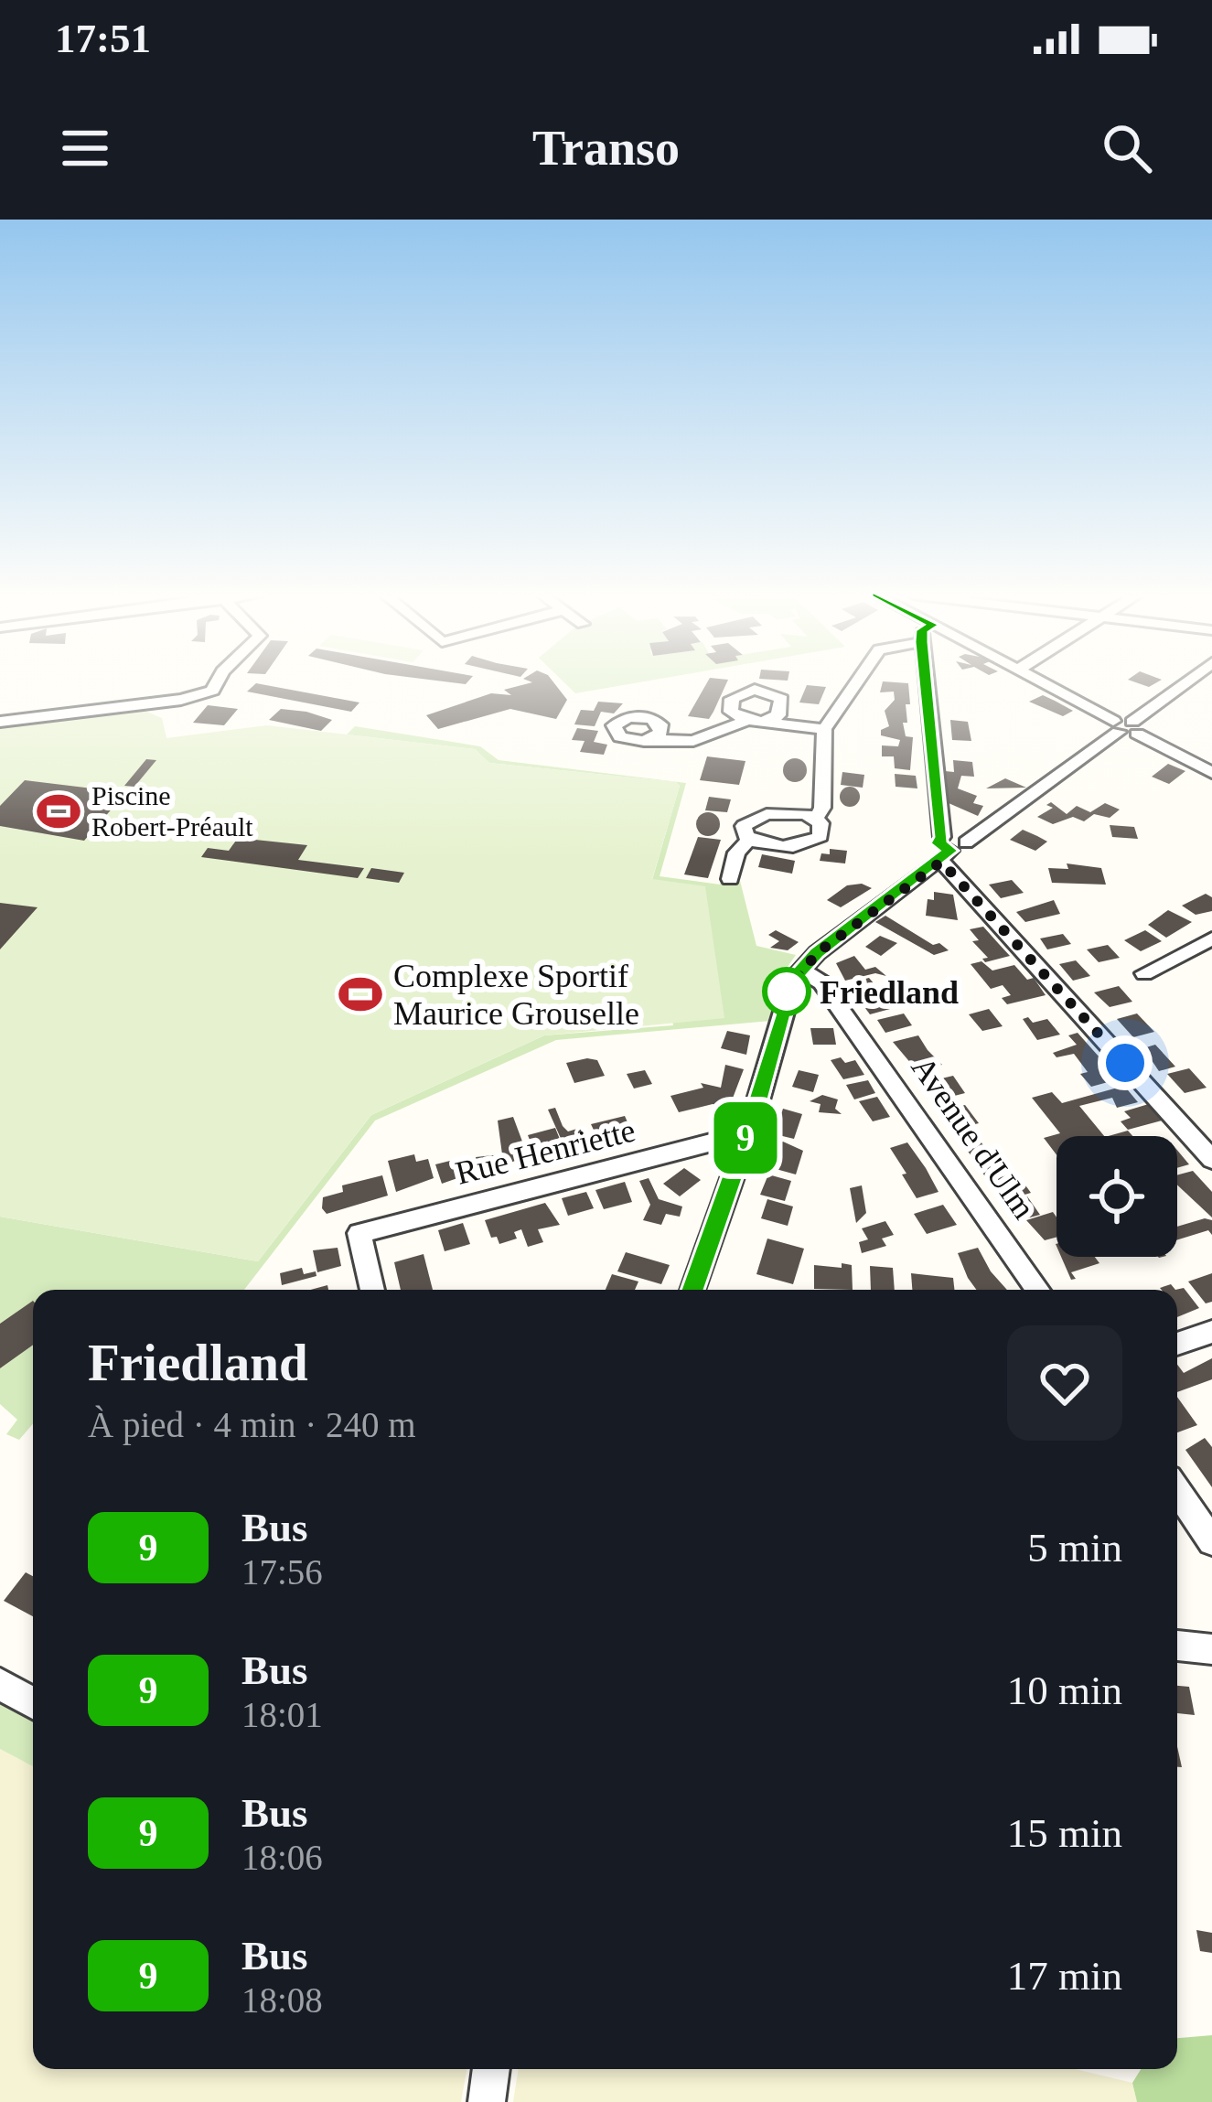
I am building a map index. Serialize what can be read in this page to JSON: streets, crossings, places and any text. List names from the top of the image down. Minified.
{"streets":{"street":["Avenue d'Ulm","Rue Henriette"]},"places":{"sports":["Piscine Robert-Préault","Complexe Sportif Maurice Grouselle"],"other":["Friedland"]},"lines":["bus line 9"],"page":{"status":"17:51","header":"Transo","on_map":"9","heading":["Friedland","À pied · 4 min · 240 m"],"list":[{"mark":"9","name":"Bus","note":"17:56","value":"5 min"},{"mark":"9","name":"Bus","note":"18:01","value":"10 min"},{"mark":"9","name":"Bus","note":"18:06","value":"15 min"},{"mark":"9","name":"Bus","note":"18:08","value":"17 min"}]}}
